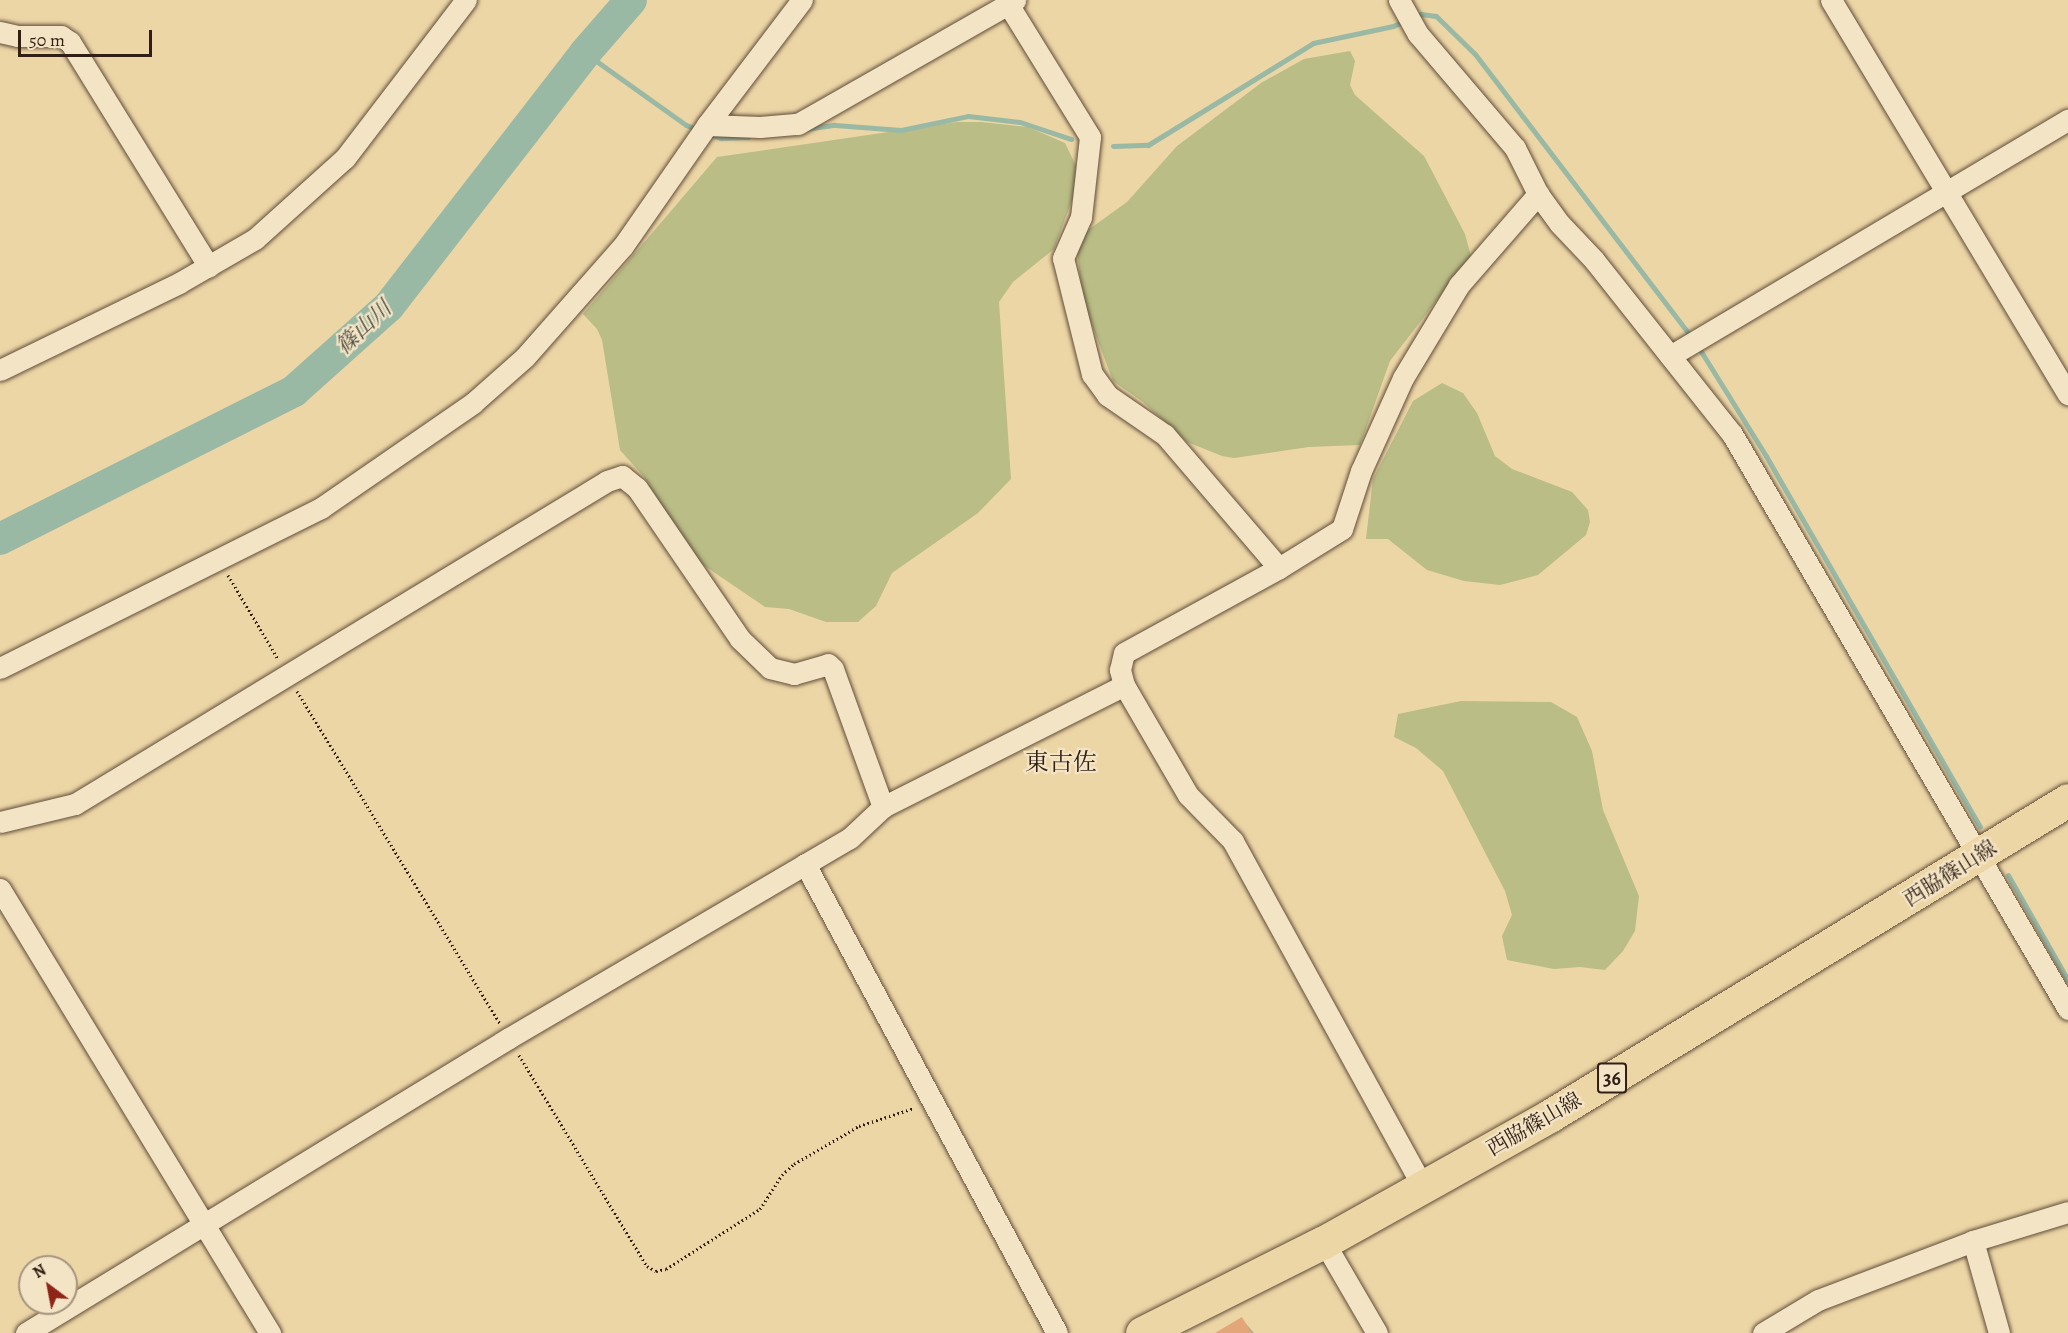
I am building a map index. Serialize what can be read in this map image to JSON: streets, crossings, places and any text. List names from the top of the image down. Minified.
{"streets":{"main road":["西脇篠山線","36"]},"districts":["東古佐"],"water":["篠山川"],"scale_bar":"50 m","north":"top left"}
